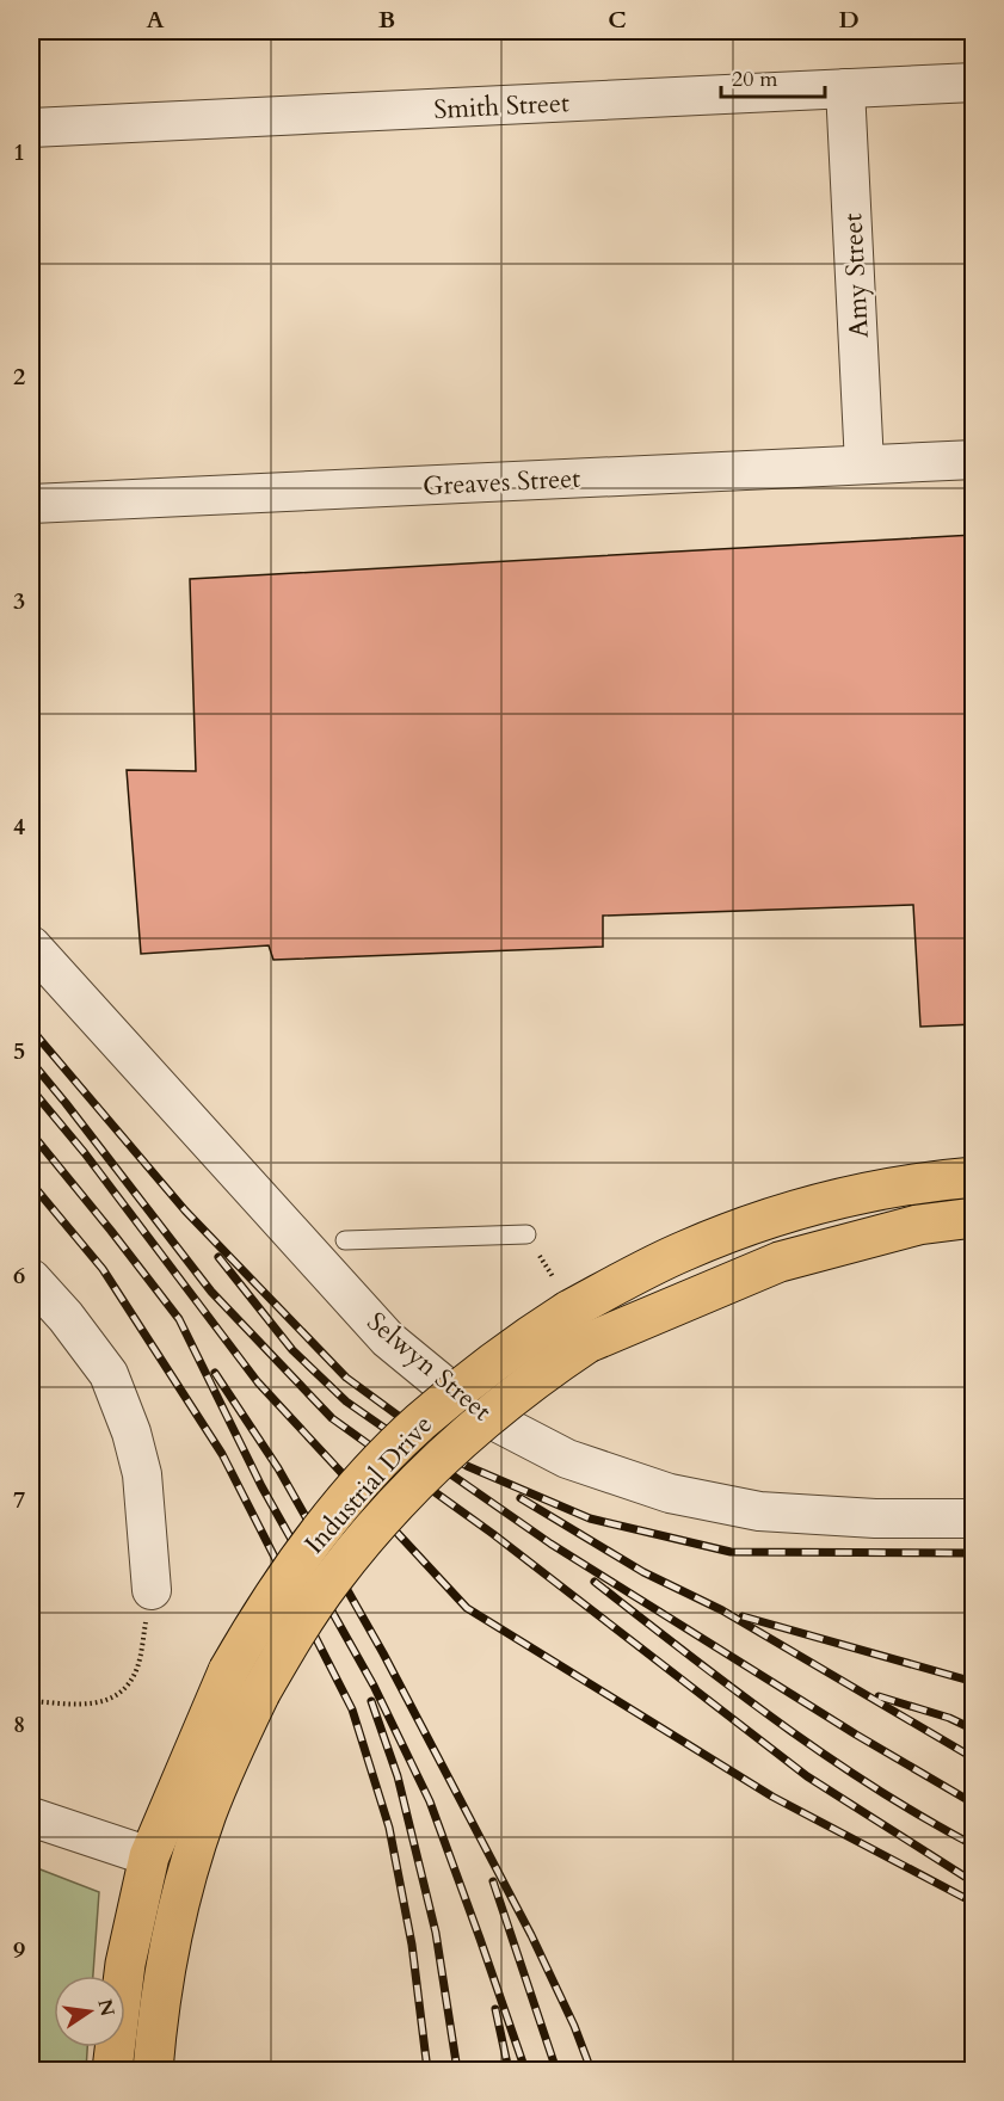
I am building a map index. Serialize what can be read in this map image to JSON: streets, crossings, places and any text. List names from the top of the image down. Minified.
{"streets":{"highway":["Industrial Drive"],"street":["Smith Street","Amy Street","Greaves Street","Selwyn Street"]},"crossings":[["Smith Street","Amy Street"],["Amy Street","Greaves Street"]],"scale_bar":"20 m","north":"right","grid":{"columns":["A","B","C","D"],"rows":["1","2","3","4","5","6","7","8","9"]}}
